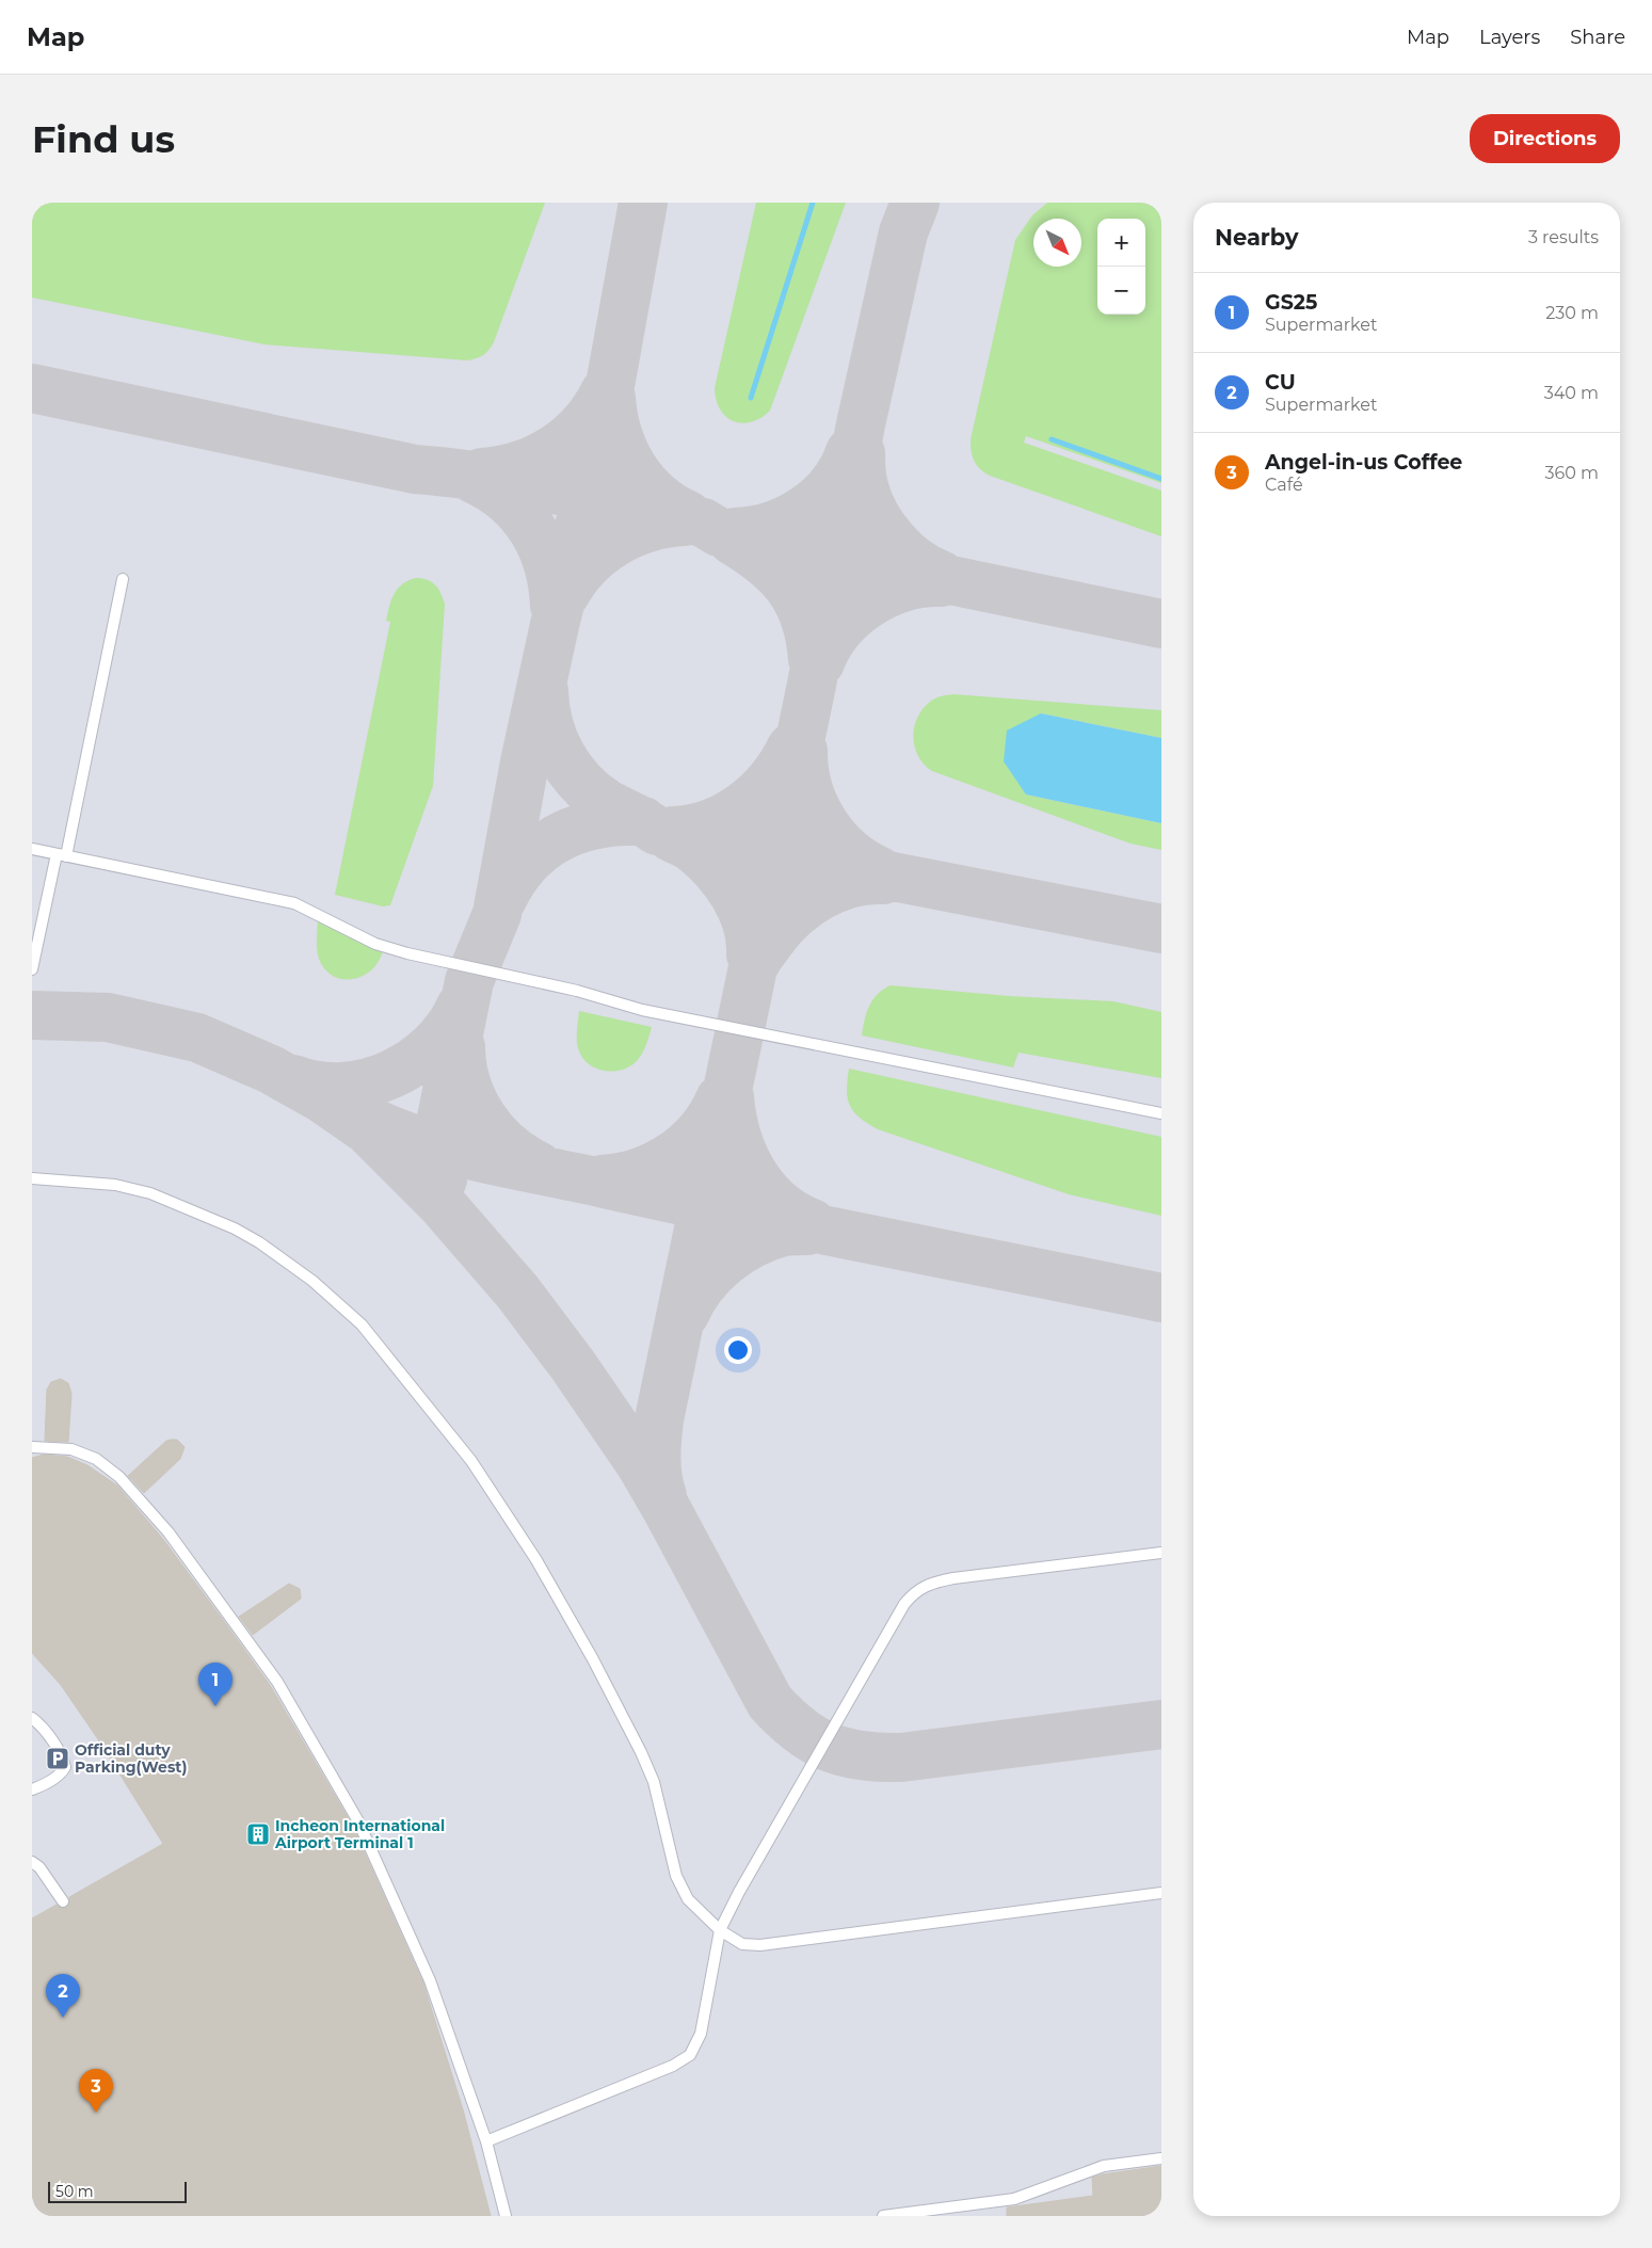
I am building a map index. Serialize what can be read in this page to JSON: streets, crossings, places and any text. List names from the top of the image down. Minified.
{"places":{"parking":["Official duty Parking(West)"],"building":["Incheon International Airport Terminal 1"]},"scale_bar":"50 m","north":"bottom right","page":{"header":"Map","nav":["Map","Layers","Share"],"buttons":"Directions","title":"Find us","heading":["Nearby","3 results"],"map_buttons":["+","−"],"list":[{"mark":"1","name":"GS25","note":"Supermarket","value":"230 m"},{"mark":"2","name":"CU","note":"Supermarket","value":"340 m"},{"mark":"3","name":"Angel-in-us Coffee","note":"Café","value":"360 m"}],"pins":["1","2","3"],"scale":"50 m"}}
